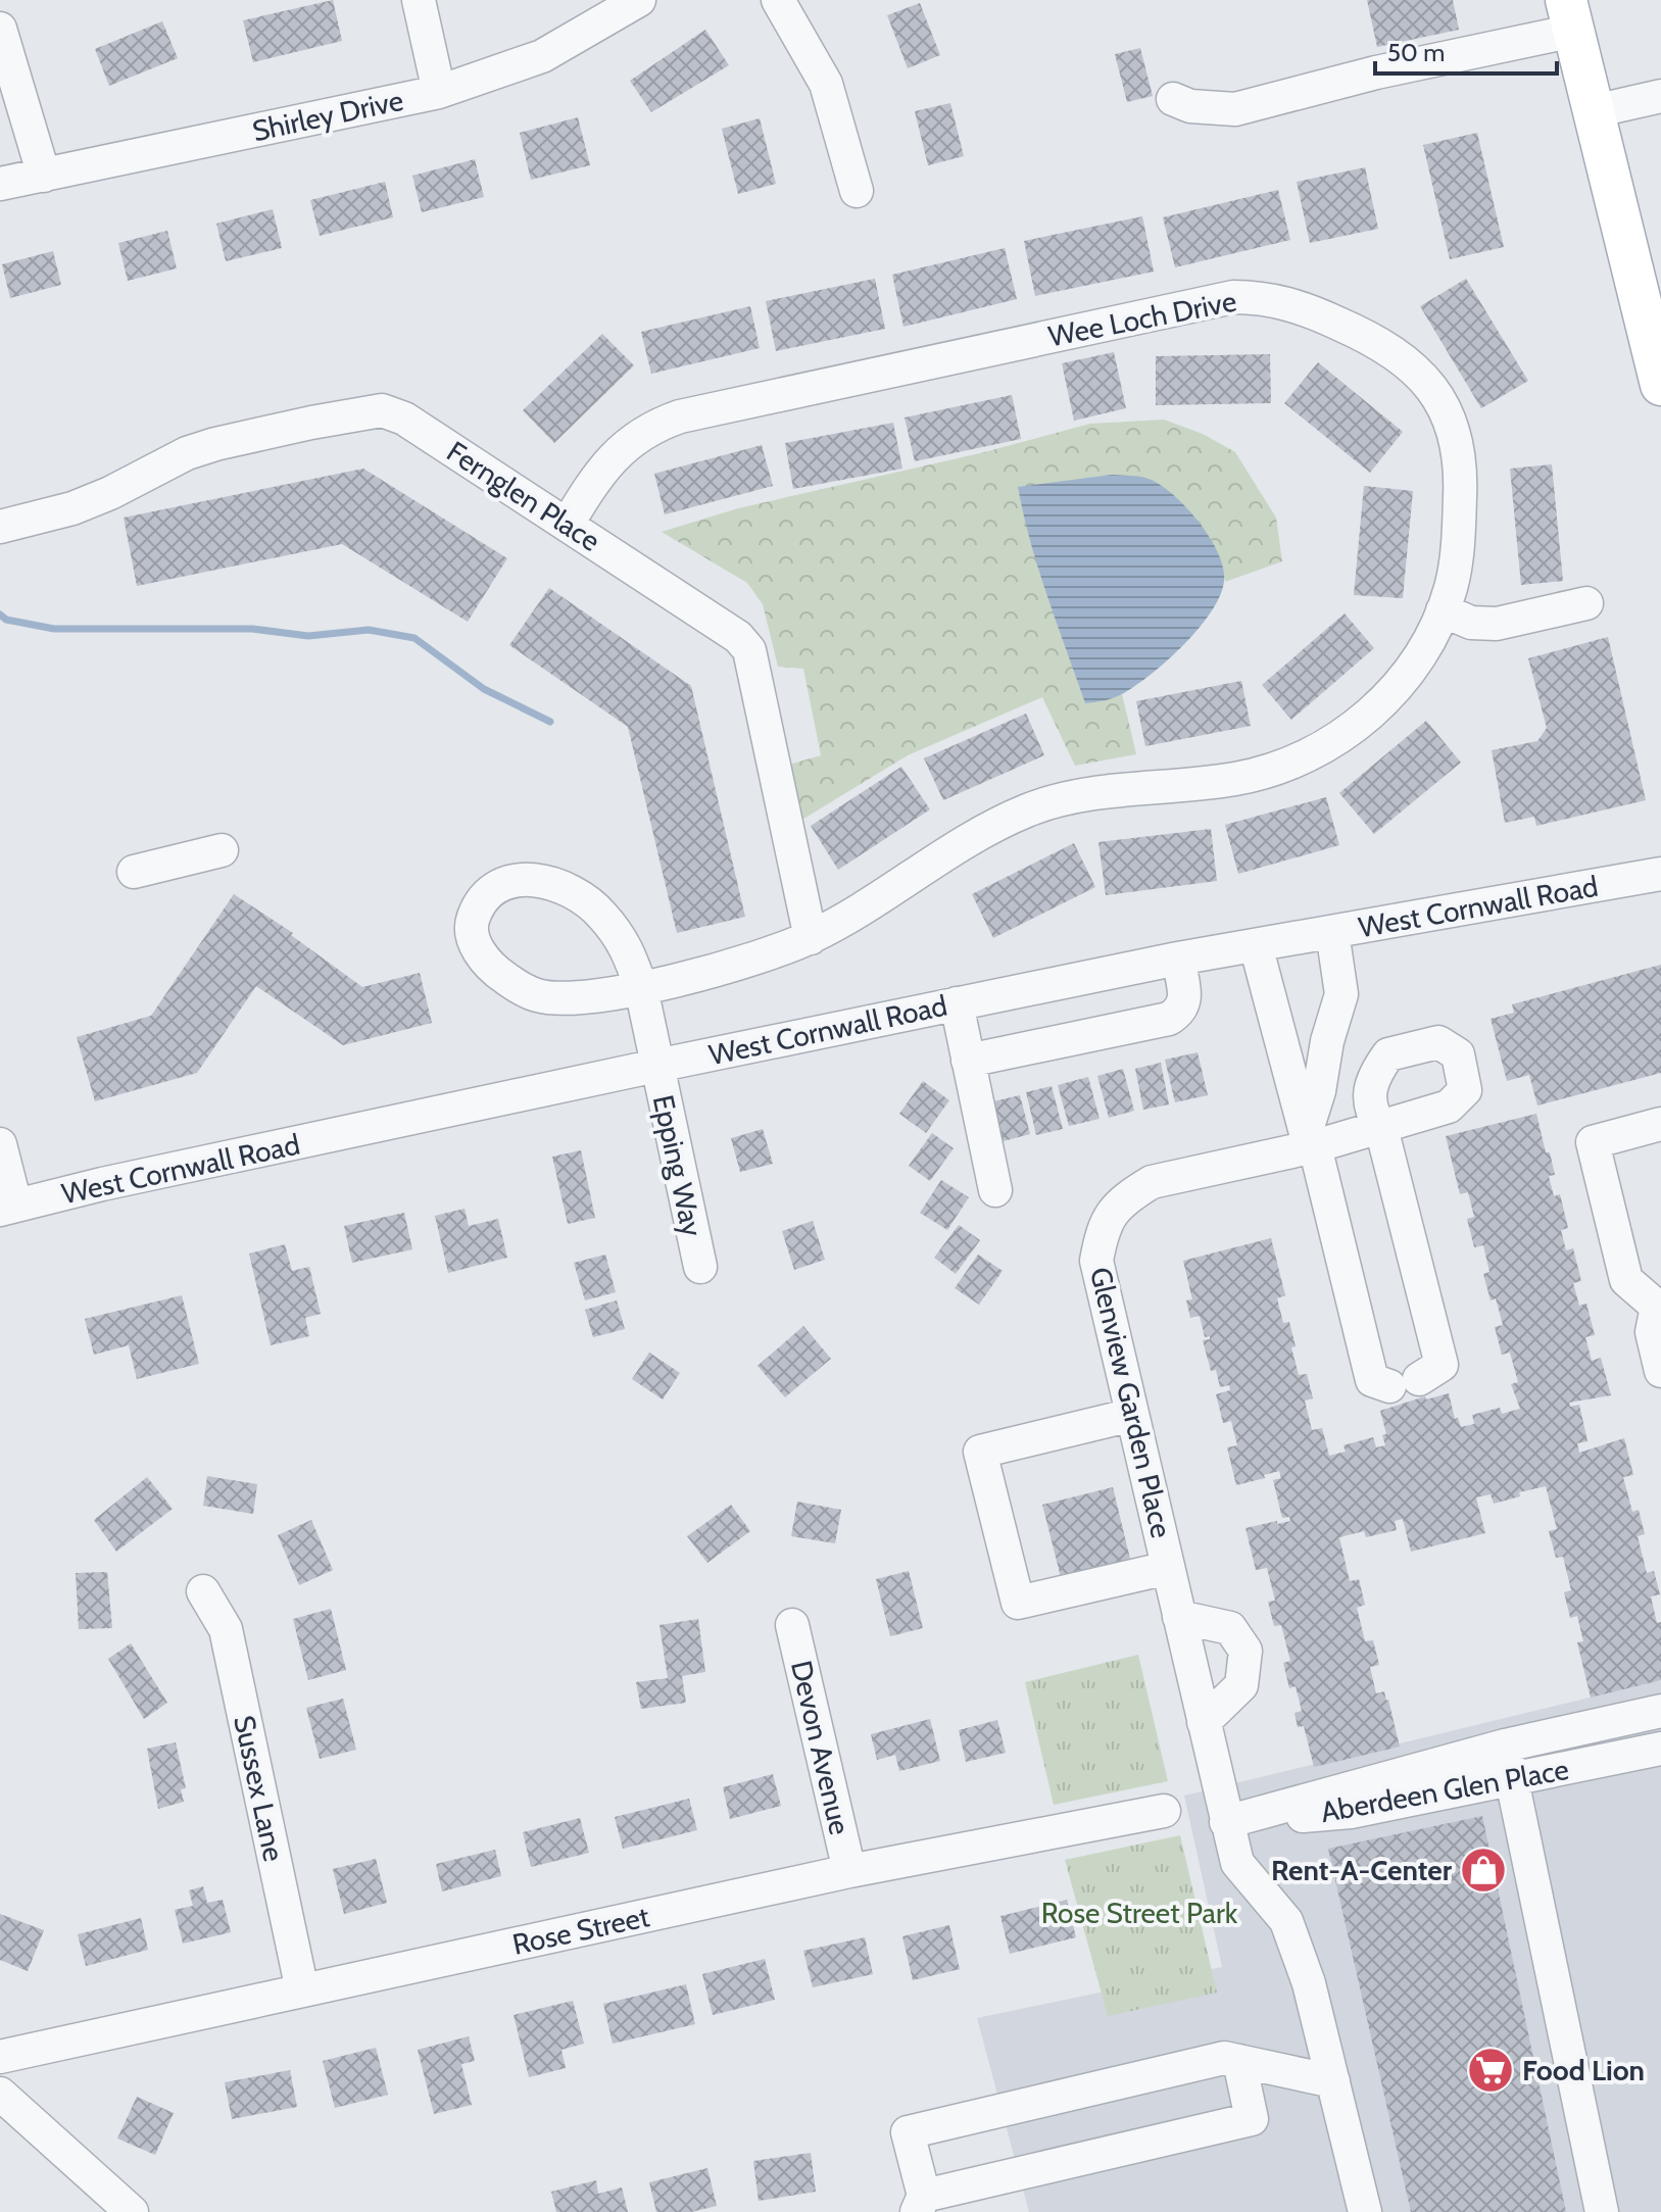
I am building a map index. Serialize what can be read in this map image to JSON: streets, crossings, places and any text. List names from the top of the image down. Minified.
{"streets":{"street":["Shirley Drive","Wee Loch Drive","Fernglen Place","West Cornwall Road","Epping Way","Glenview Garden Place","Devon Avenue","Sussex Lane","Aberdeen Glen Place","Rose Street"]},"crossings":[["Wee Loch Drive","Fernglen Place"],["Wee Loch Drive","Epping Way"],["West Cornwall Road","Epping Way"],["Glenview Garden Place","Aberdeen Glen Place"],["Devon Avenue","Rose Street"],["Sussex Lane","Rose Street"]],"parks":["Rose Street Park"],"places":{"shop":["Rent-A-Center"],"supermarket":["Food Lion"]},"scale_bar":"50 m"}
